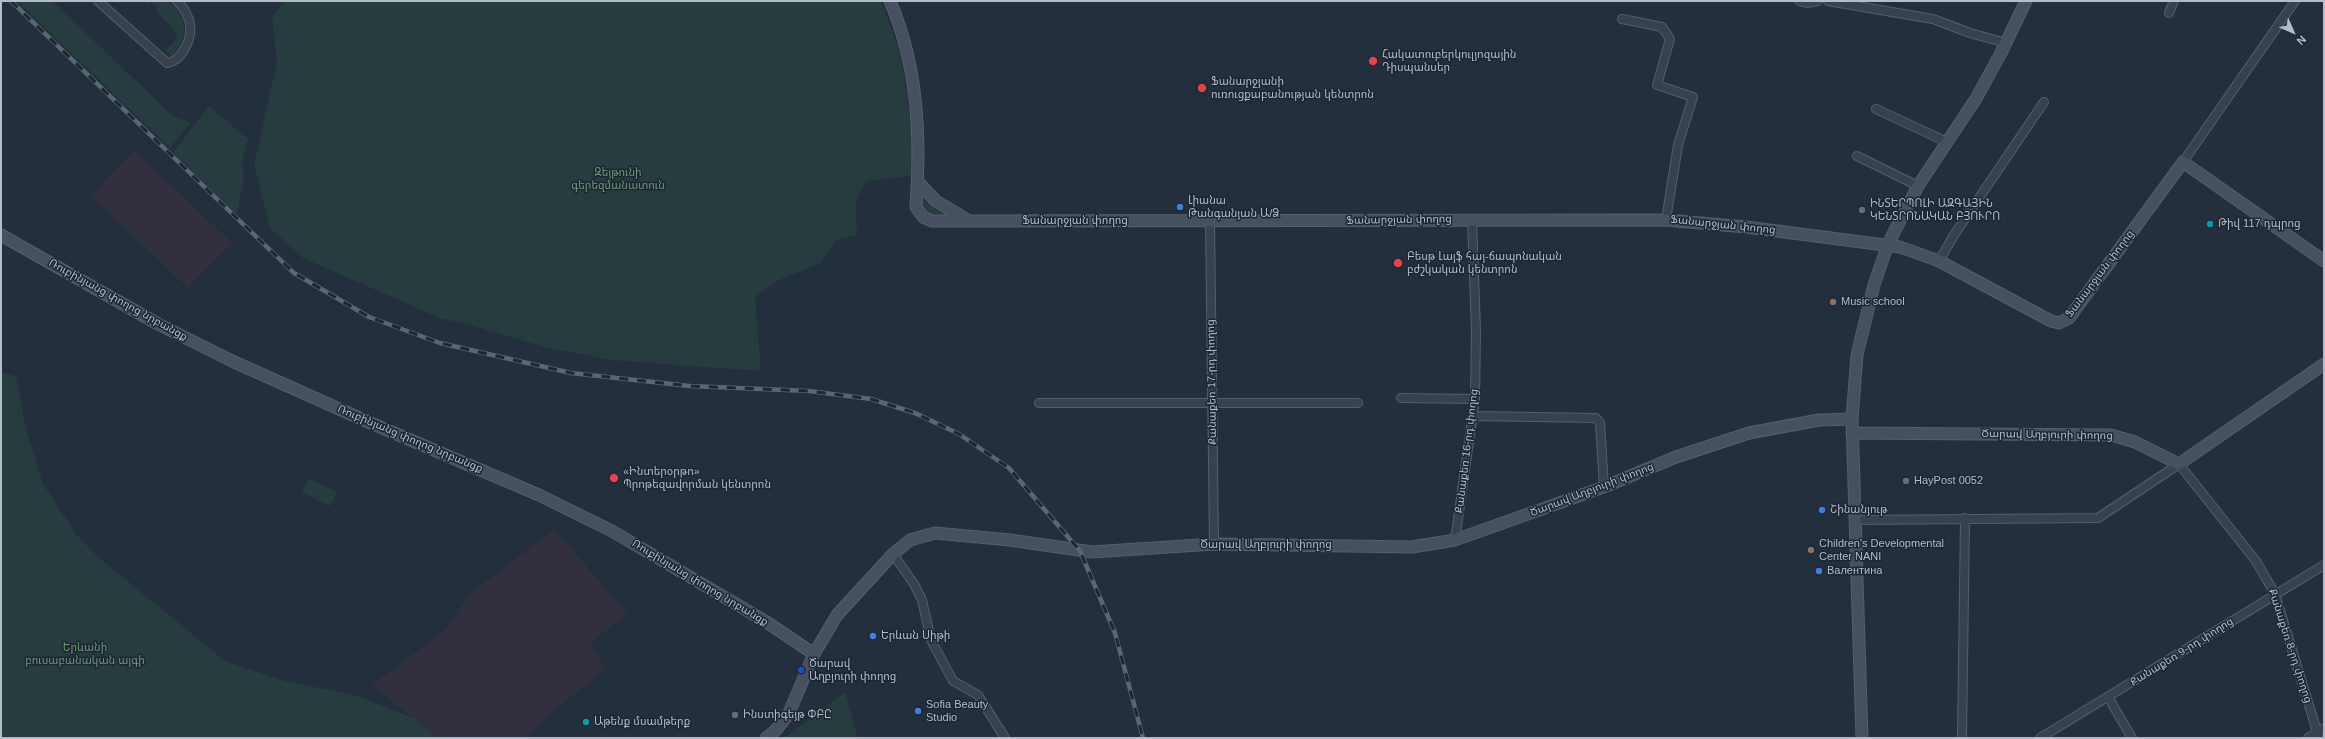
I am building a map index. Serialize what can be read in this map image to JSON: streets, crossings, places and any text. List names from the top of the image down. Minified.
{"streets":{"street":["Ֆանարջյան փողոց","Ռուբինյանց փողոց նրբանցք","Քանաքեռ 17-րդ փողոց","Ծարավ Աղբյուրի փողոց","Քանաքեռ 16-րդ փողոց","Քանաքեռ 8-րդ փողոց","Քանաքեռ 9-րդ փողոց"]},"crossings":[["Ֆանարջյան փողոց","Քանաքեռ 17-րդ փողոց"],["Ֆանարջյան փողոց","Քանաքեռ 16-րդ փողոց"],["Ռուբինյանց փողոց նրբանցք","Ծարավ Աղբյուրի փողոց"],["Քանաքեռ 17-րդ փողոց","Ծարավ Աղբյուրի փողոց"],["Ծարավ Աղբյուրի փողոց","Քանաքեռ 16-րդ փողոց"],["Ծարավ Աղբյուրի փողոց","Քանաքեռ 8-րդ փողոց"],["Քանաքեռ 8-րդ փողոց","Քանաքեռ 9-րդ փողոց"]],"parks":["Զեյթունի գերեզմանատուն","Երևանի բուսաբանական այգի"],"places":["Հակատուբերկուլյոզային Դիսպանսեր","Ֆանարջյանի ուռուցքաբանության կենտրոն","Լիանա Թանգանյան Ա/Ձ","ԻՆՏԵՐՊՈԼԻ ԱԶԳԱՅԻՆ ԿԵՆՏՐՈՆԱԿԱՆ ԲՅՈՒՐՈ","Թիվ 117 դպրոց","Բեսթ Լայֆ հայ-ճապոնական բժշկական կենտրոն","Music school","«Ինտերօրթո» Պրոթեզավորման կենտրոն","HayPost 0052","Շինանյութ","Children's Developmental Center NANI","Валентина","Երևան Սիթի","Ծարավ Աղբյուրի փողոց","Sofia Beauty Studio","Ինստիգեյթ ՓԲԸ","Աթենք մսամթերք"],"north":"bottom right"}
